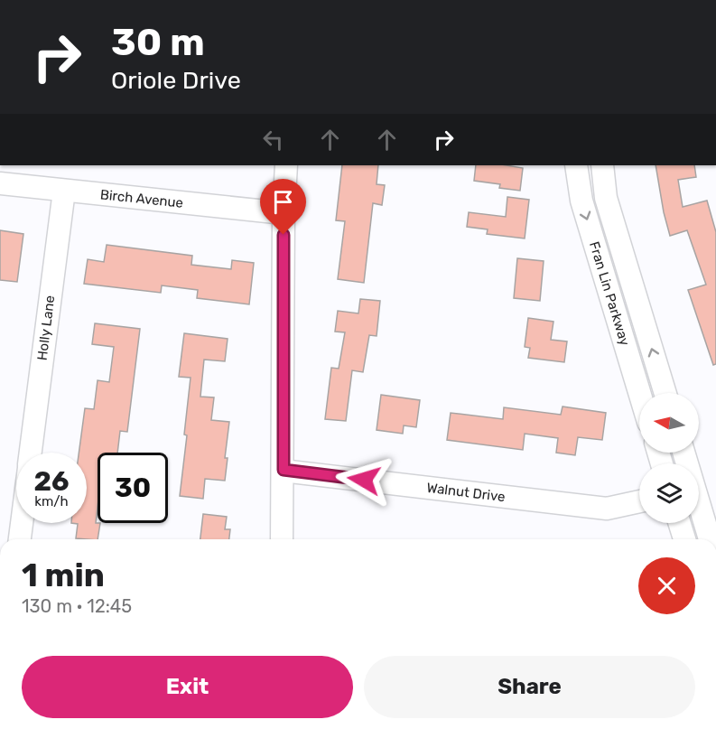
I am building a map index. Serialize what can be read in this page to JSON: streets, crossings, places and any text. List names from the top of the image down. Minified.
{"streets":{"street":["Birch Avenue","Fran Lin Parkway","Holly Lane","Walnut Drive"]},"crossings":[["Birch Avenue","Holly Lane"]],"north":"left","page":{"turn":["30 m","Oriole Drive"],"speed":"26 km/h","limit":"30","heading":["1 min","130 m · 12:45"],"buttons":["Exit","Share"]}}
